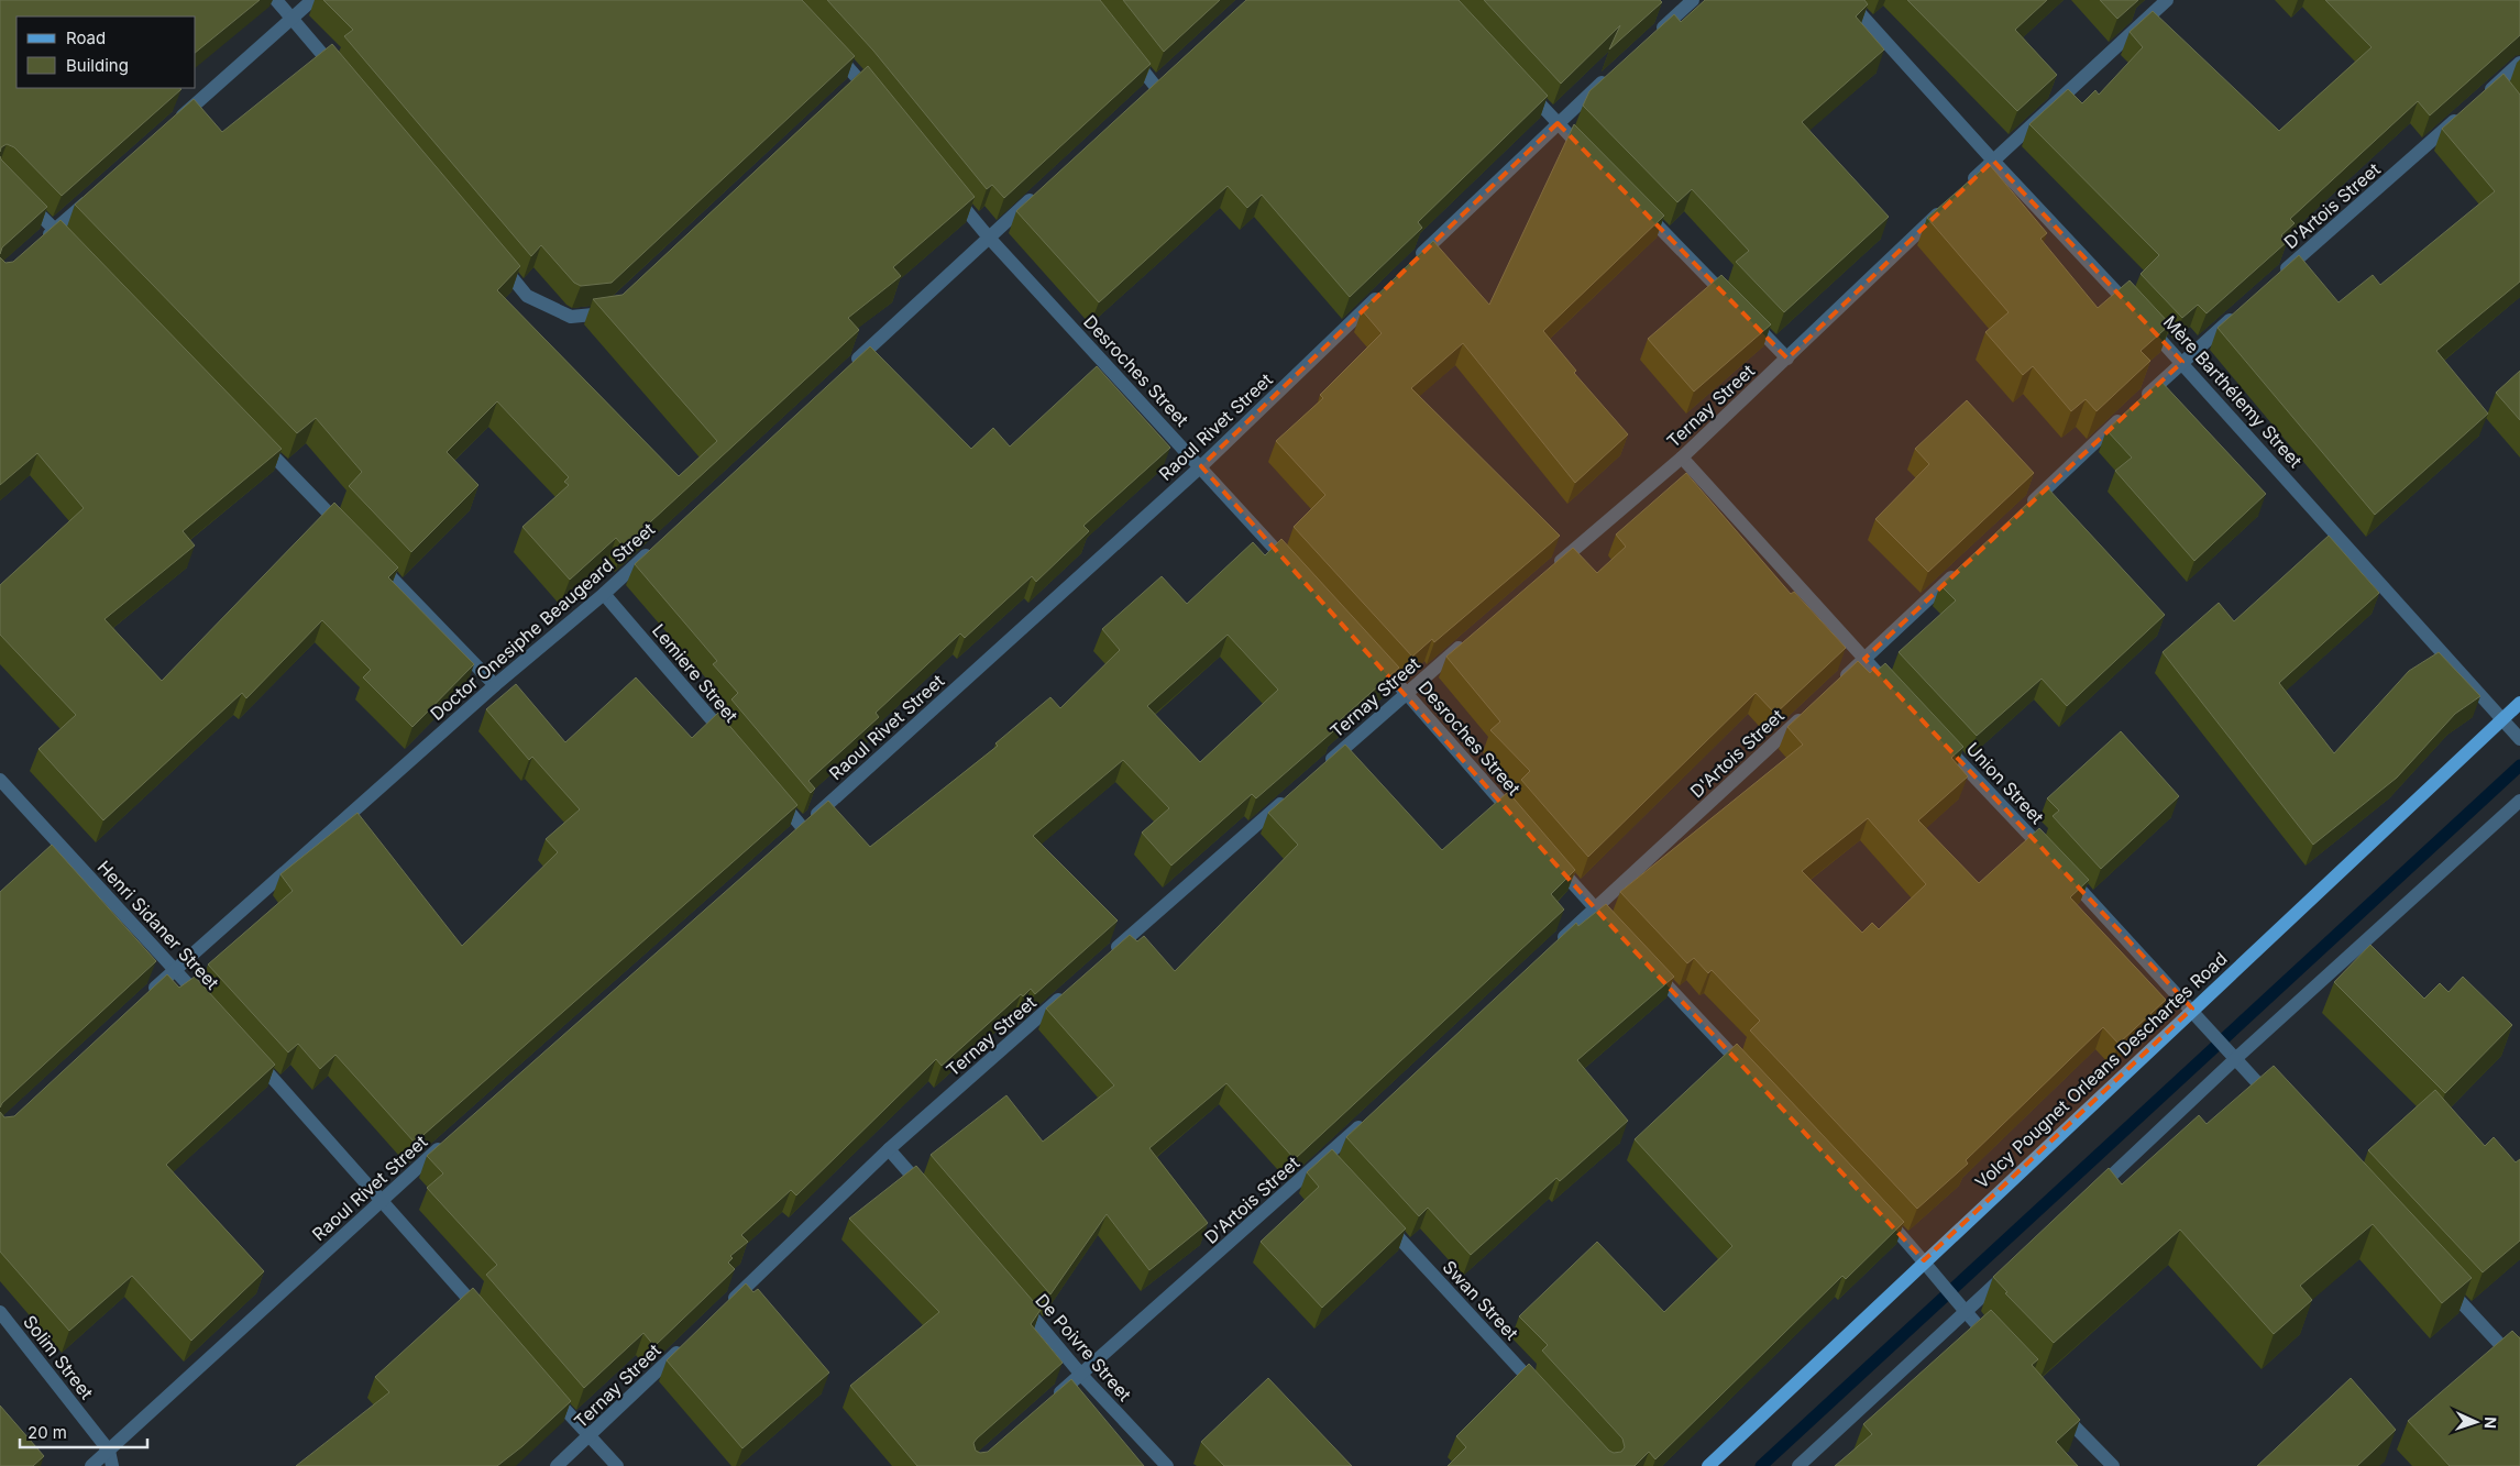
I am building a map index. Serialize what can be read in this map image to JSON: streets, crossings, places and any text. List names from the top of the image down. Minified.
{"streets":{"main road":["Volcy Pougnet Orleans Deschartes Road"],"street":["D'Artois Street","Desroches Street","Mère Barthélemy Street","Ternay Street","Raoul Rivet Street","Doctor Onesiphe Beaugeard Street","Lemiere Street","Union Street","Henri Sidaner Street","Swan Street","De Poivre Street","Solim Street"]},"crossings":[["D'Artois Street","De Poivre Street"],["Desroches Street","Ternay Street"],["Desroches Street","Raoul Rivet Street"],["Mère Barthélemy Street","Volcy Pougnet Orleans Deschartes Road"],["Raoul Rivet Street","Solim Street"],["Doctor Onesiphe Beaugeard Street","Lemiere Street"],["Doctor Onesiphe Beaugeard Street","Henri Sidaner Street"]],"legend":["Road","Building"],"scale_bar":"20 m","north":"right"}
